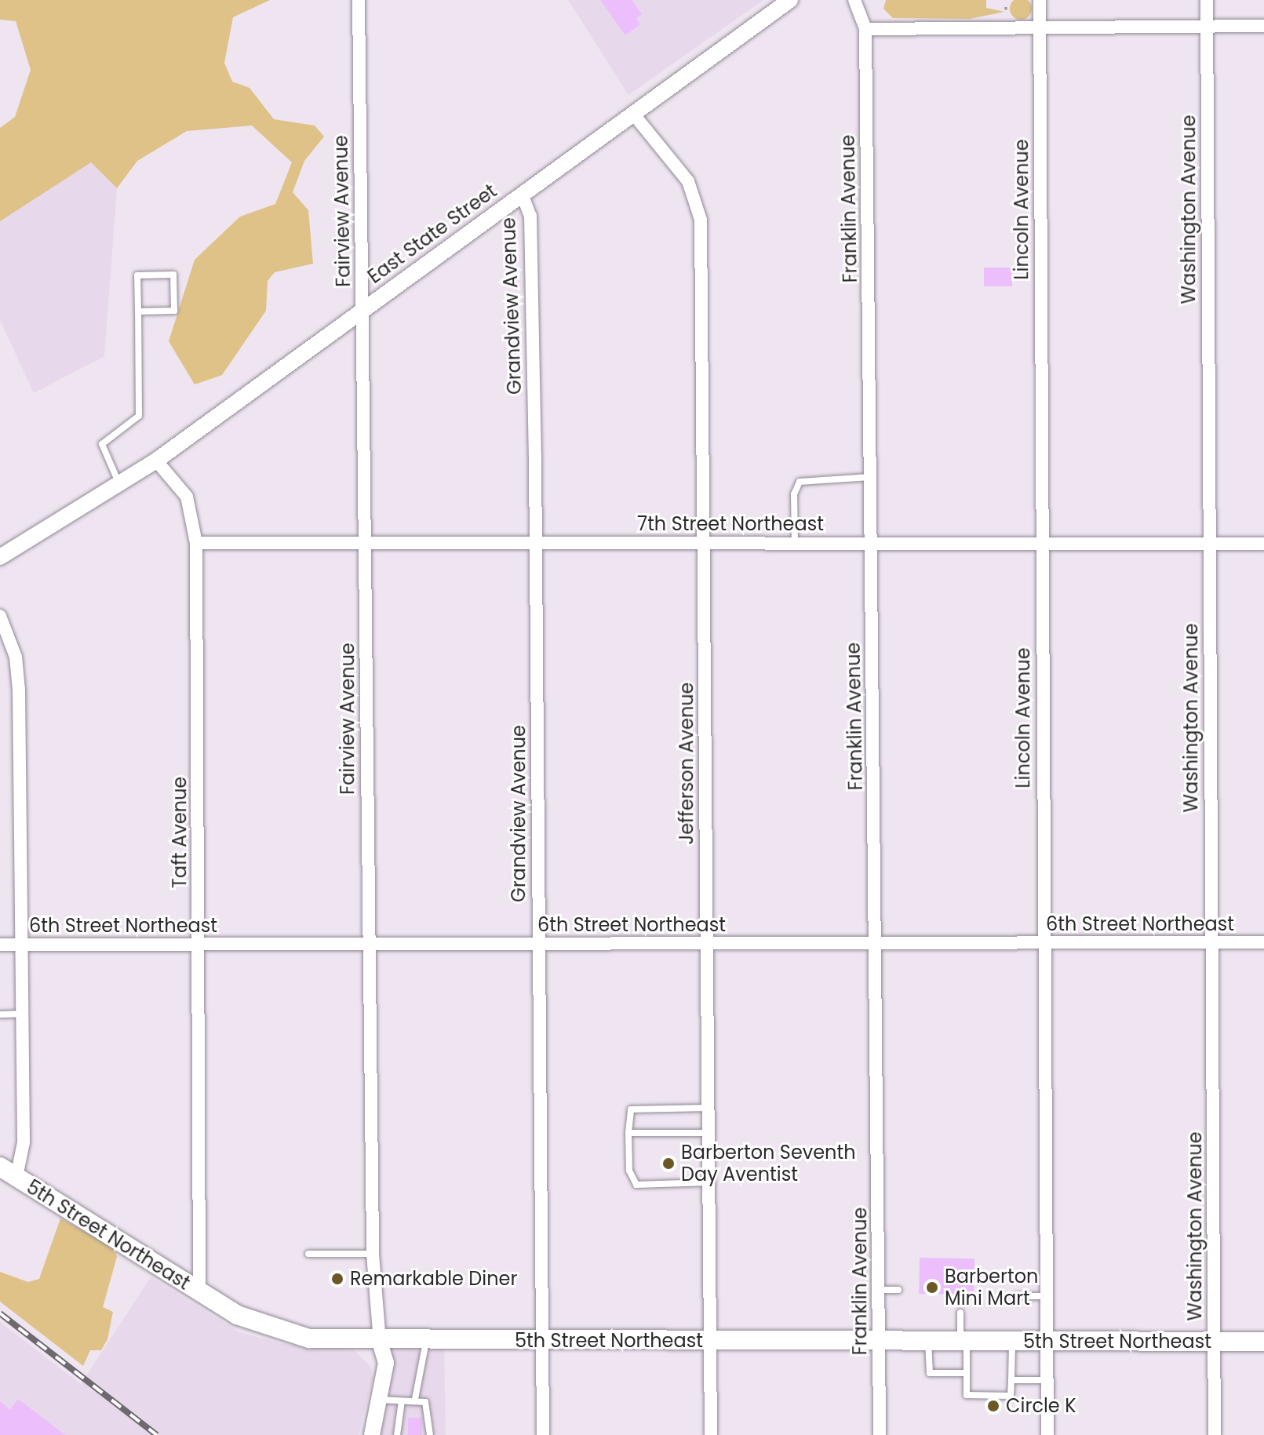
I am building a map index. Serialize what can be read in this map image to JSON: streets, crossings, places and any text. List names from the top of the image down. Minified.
{"streets":{"main road":["5th Street Northeast"],"street":["Franklin Avenue","Lincoln Avenue","Washington Avenue","Fairview Avenue","East State Street","Grandview Avenue","7th Street Northeast","Jefferson Avenue","Taft Avenue","6th Street Northeast"]},"crossings":[["Franklin Avenue","7th Street Northeast"],["Franklin Avenue","6th Street Northeast"],["Franklin Avenue","5th Street Northeast"],["Lincoln Avenue","7th Street Northeast"],["Lincoln Avenue","6th Street Northeast"],["Lincoln Avenue","5th Street Northeast"],["Washington Avenue","7th Street Northeast"],["Washington Avenue","6th Street Northeast"],["Washington Avenue","5th Street Northeast"],["Fairview Avenue","East State Street"],["Fairview Avenue","7th Street Northeast"],["Fairview Avenue","6th Street Northeast"],["Fairview Avenue","5th Street Northeast"],["East State Street","Grandview Avenue"],["East State Street","Jefferson Avenue"],["East State Street","Taft Avenue"],["Grandview Avenue","7th Street Northeast"],["Grandview Avenue","6th Street Northeast"],["Grandview Avenue","5th Street Northeast"],["7th Street Northeast","Jefferson Avenue"],["7th Street Northeast","Taft Avenue"],["Jefferson Avenue","6th Street Northeast"],["Jefferson Avenue","5th Street Northeast"],["Taft Avenue","6th Street Northeast"],["Taft Avenue","5th Street Northeast"]],"places":["Barberton Seventh Day Aventist","Remarkable Diner","Barberton Mini Mart","Circle K"]}
